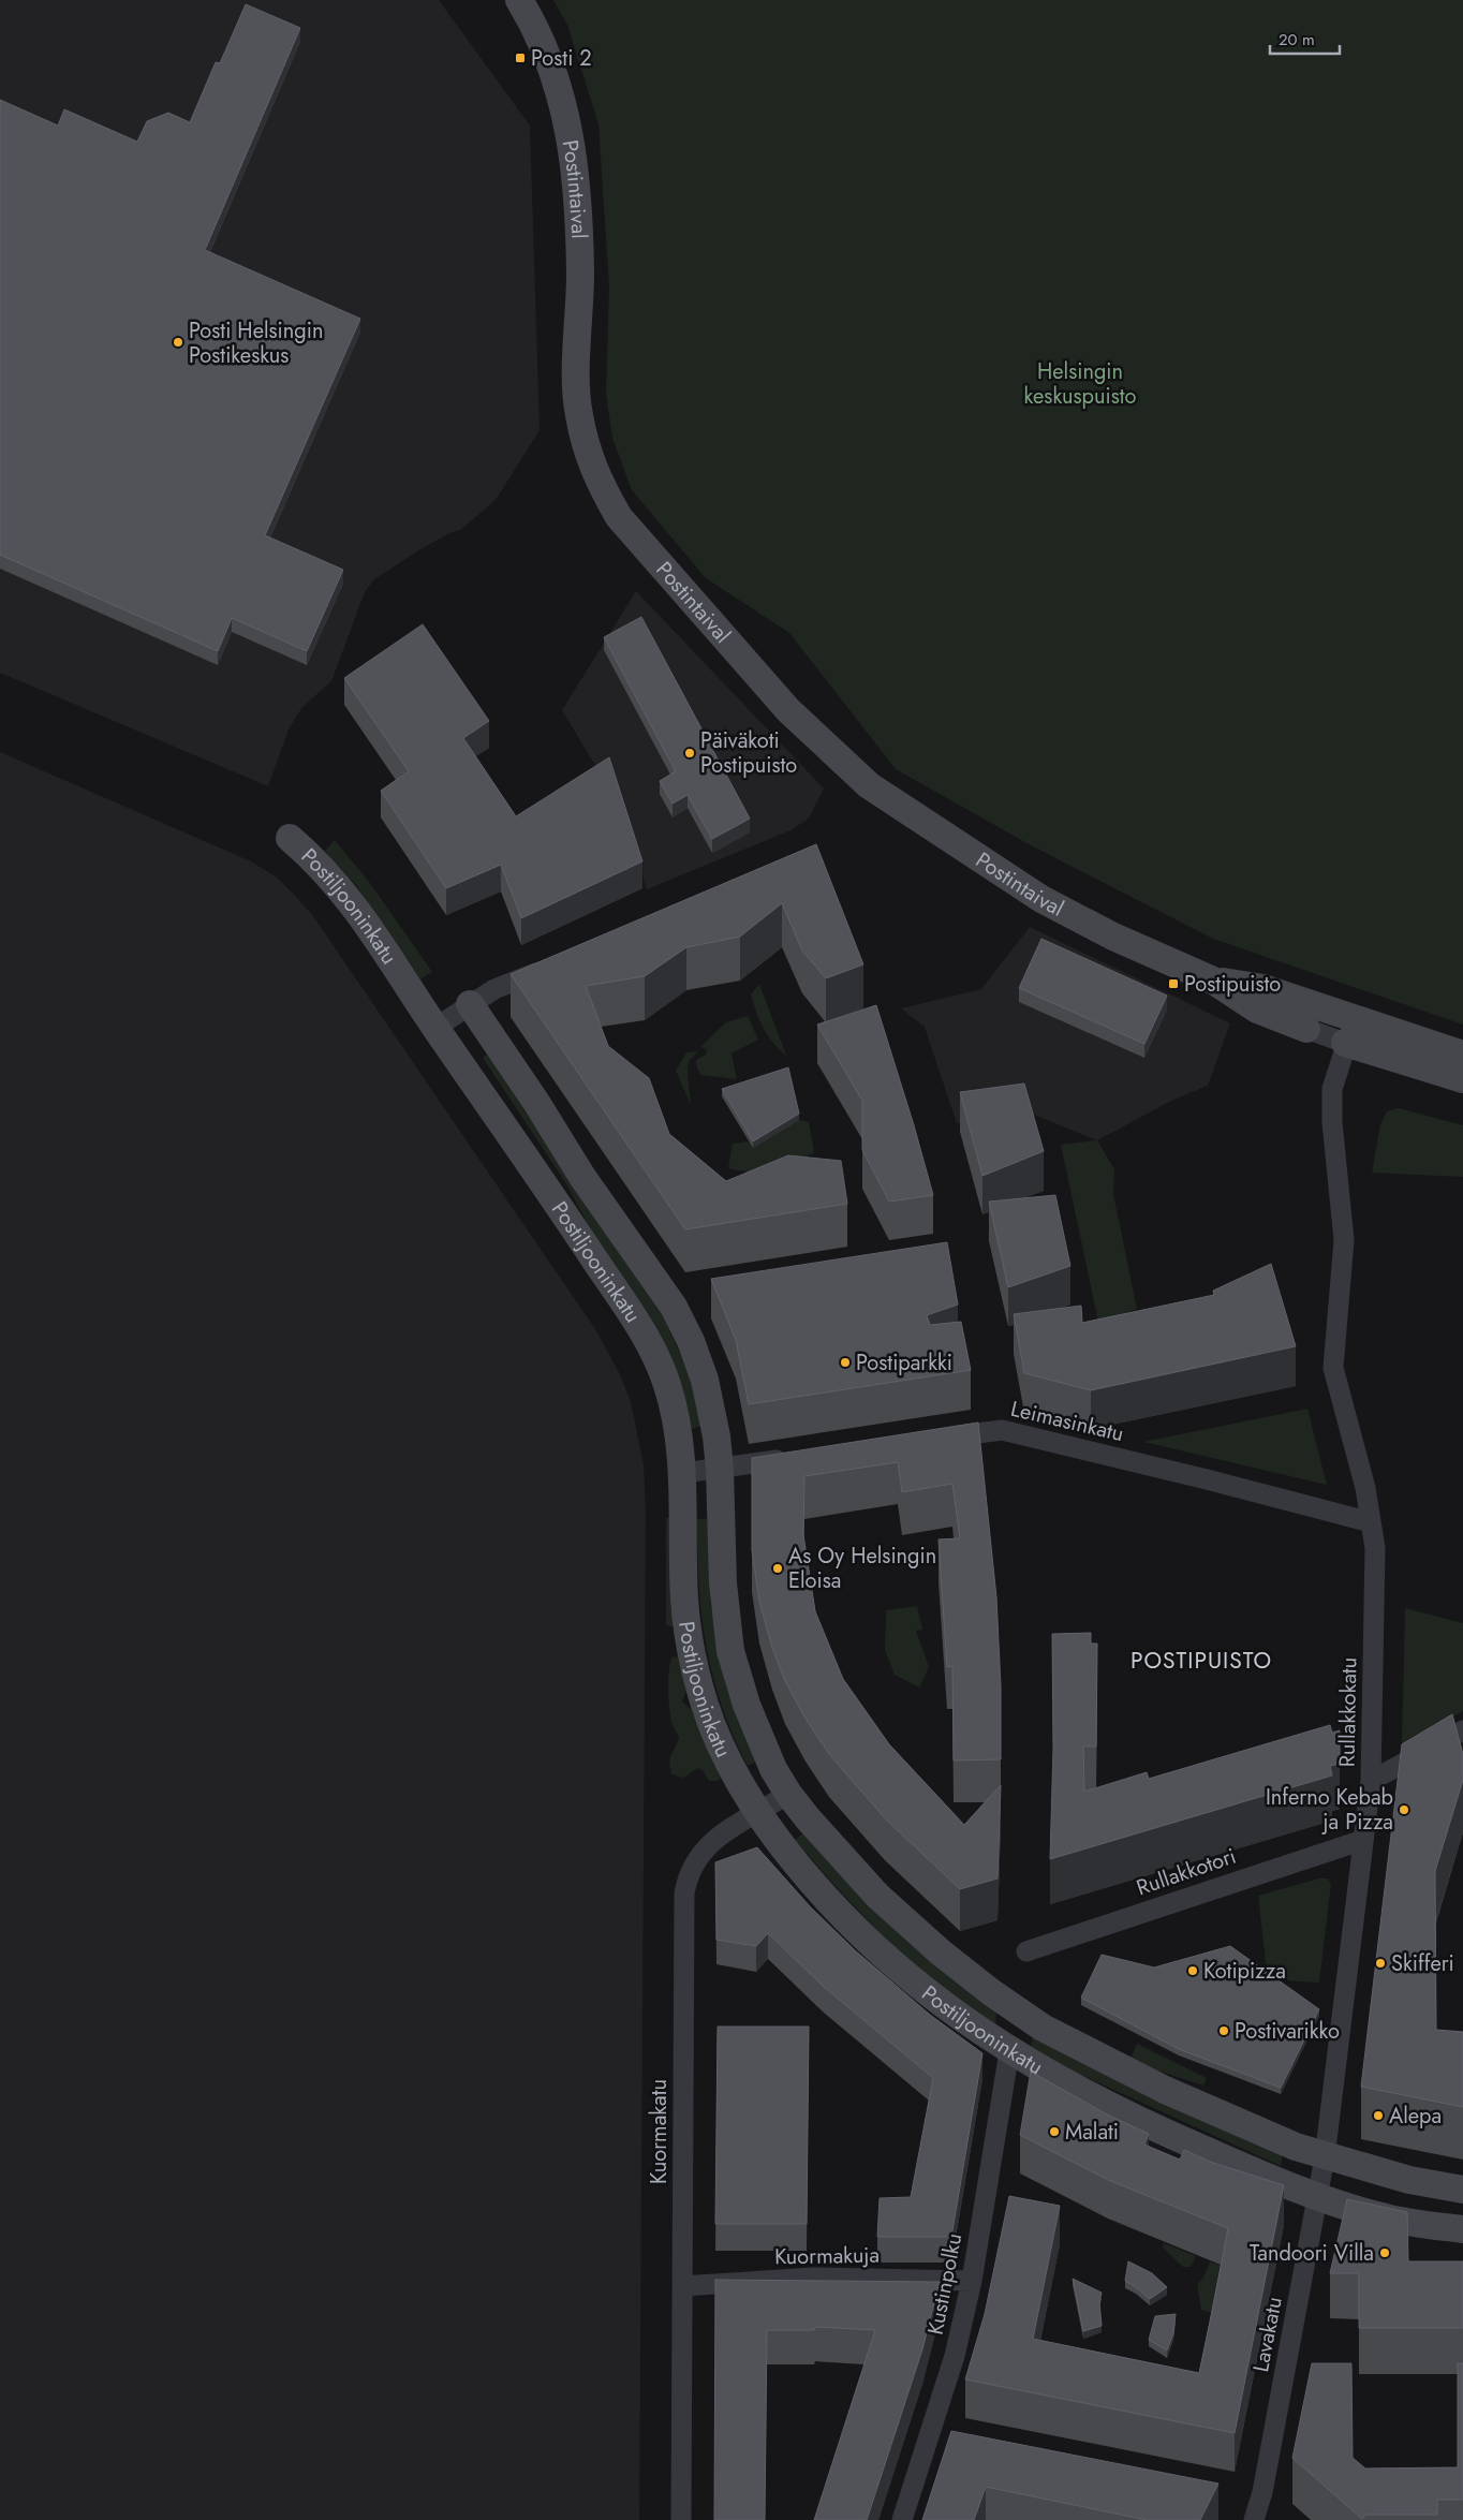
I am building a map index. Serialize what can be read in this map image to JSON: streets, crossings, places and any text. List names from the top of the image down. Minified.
{"streets":{"street":["Postintaival","Postiljooninkatu","Leimasinkatu","Rullakkokatu","Rullakkotori","Kuormakatu","Kuormakuja","Kustinpolku","Lavakatu"]},"crossings":[["Postintaival","Rullakkokatu"],["Postiljooninkatu","Rullakkokatu"],["Postiljooninkatu","Kuormakatu"],["Postiljooninkatu","Kustinpolku"],["Postiljooninkatu","Lavakatu"],["Leimasinkatu","Rullakkokatu"],["Rullakkokatu","Rullakkotori"],["Rullakkokatu","Lavakatu"],["Kuormakatu","Kuormakuja"],["Kuormakuja","Kustinpolku"]],"districts":["POSTIPUISTO"],"parks":["Helsingin keskuspuisto"],"places":{"transit":["Posti 2","Postipuisto"],"other":["Posti Helsingin Postikeskus","Päiväkoti Postipuisto","Postiparkki","As Oy Helsingin Eloisa","Inferno Kebab ja Pizza","Skifferi","Kotipizza","Postivarikko","Alepa","Malati","Tandoori Villa"]},"scale_bar":"20 m"}
